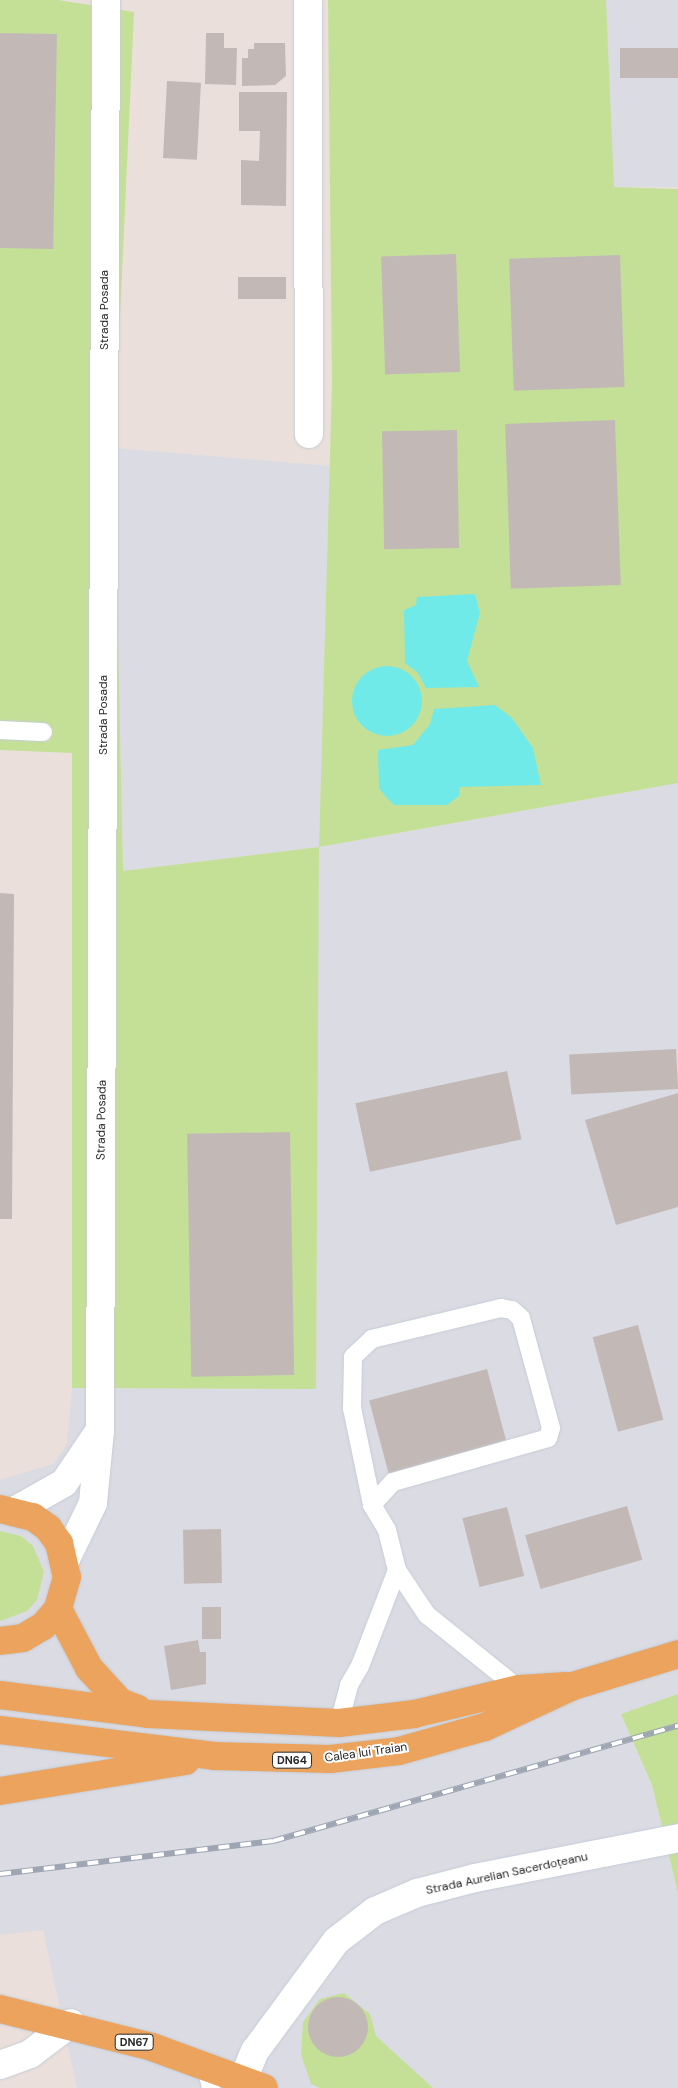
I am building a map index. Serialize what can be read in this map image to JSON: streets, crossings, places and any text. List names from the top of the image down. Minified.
{"streets":{"main road":["Calea lui Traian","DN64","DN67"],"street":["Strada Posada","Strada Aurelian Sacerdoțeanu"]},"crossings":[["Strada Aurelian Sacerdoțeanu","DN67"]]}
